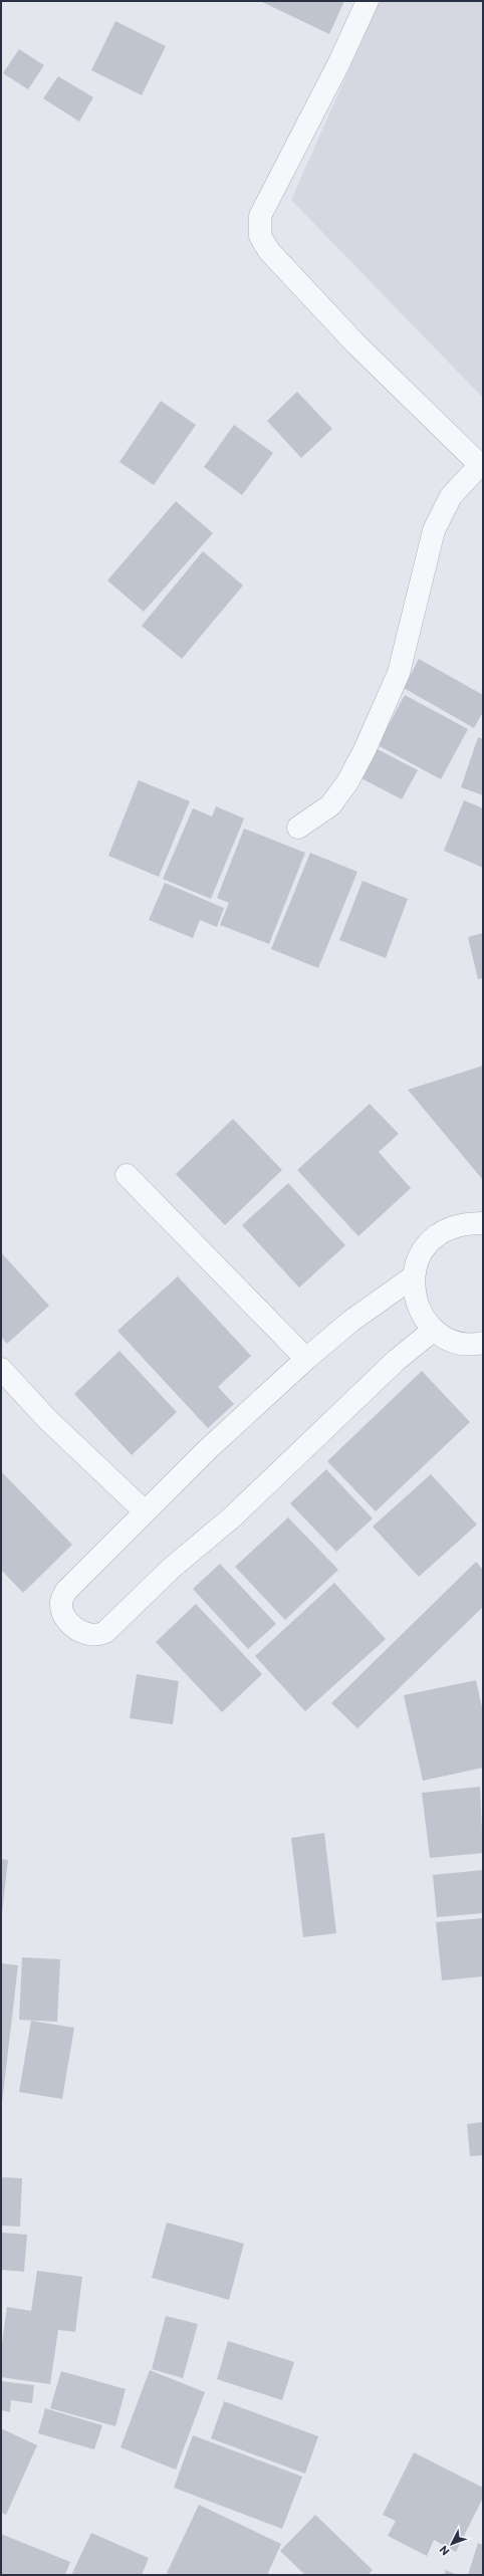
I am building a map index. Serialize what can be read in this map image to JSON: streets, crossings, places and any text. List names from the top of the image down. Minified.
{"north":"bottom left"}
